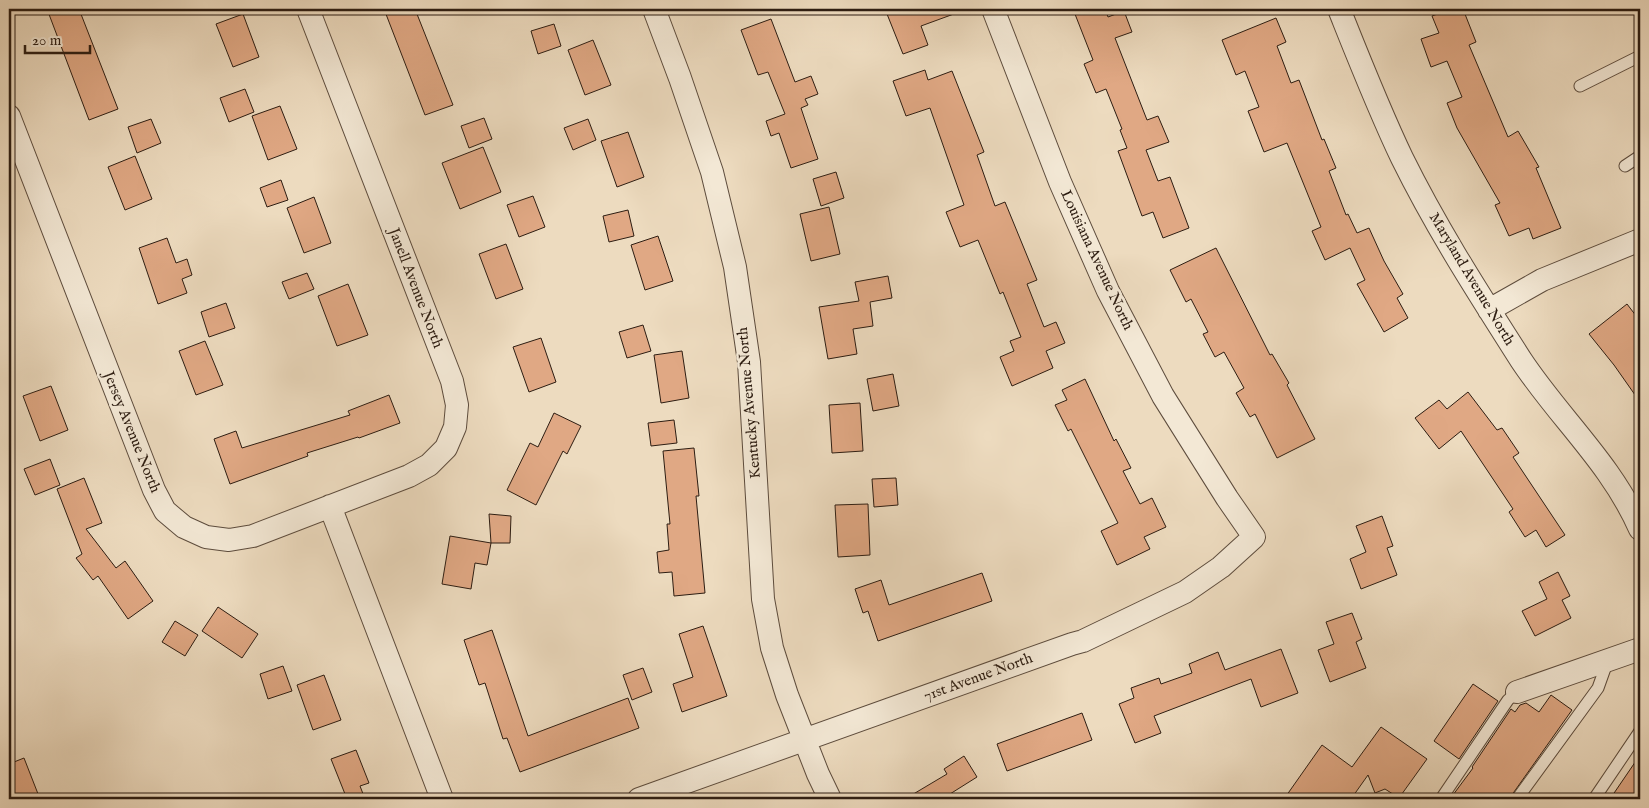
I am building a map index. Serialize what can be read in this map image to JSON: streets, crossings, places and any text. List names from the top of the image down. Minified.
{"streets":{"street":["Louisiana Avenue North","Maryland Avenue North","Janell Avenue North","Kentucky Avenue North","Jersey Avenue North","71st Avenue North"]},"crossings":[["Louisiana Avenue North","71st Avenue North"],["Janell Avenue North","Jersey Avenue North"],["Kentucky Avenue North","71st Avenue North"]],"scale_bar":"20 m"}
